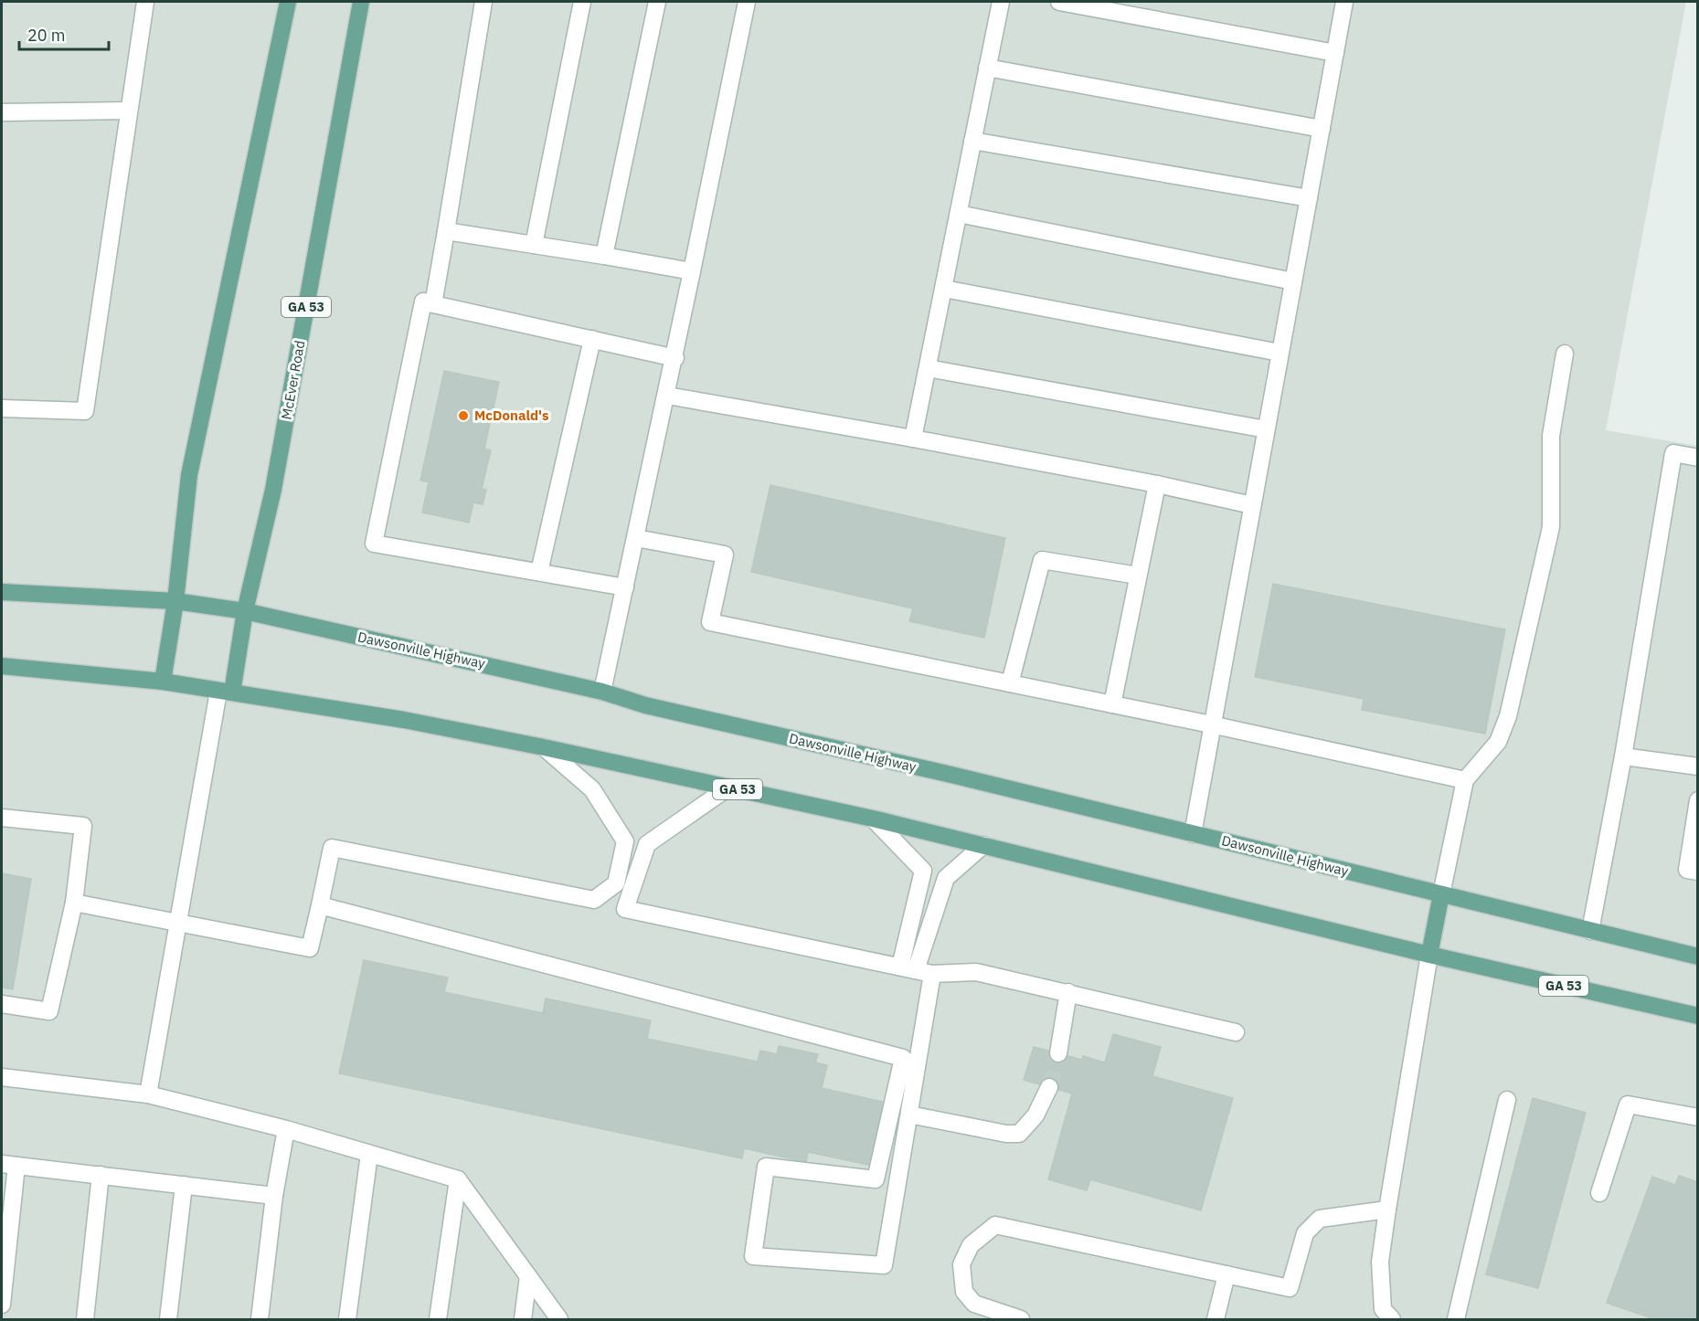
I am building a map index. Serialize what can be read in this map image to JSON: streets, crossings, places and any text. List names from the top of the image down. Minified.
{"streets":{"main road":["GA 53","McEver Road","Dawsonville Highway"]},"crossings":[["GA 53","McEver Road"],["McEver Road","Dawsonville Highway"]],"places":["McDonald's"],"scale_bar":"20 m"}
